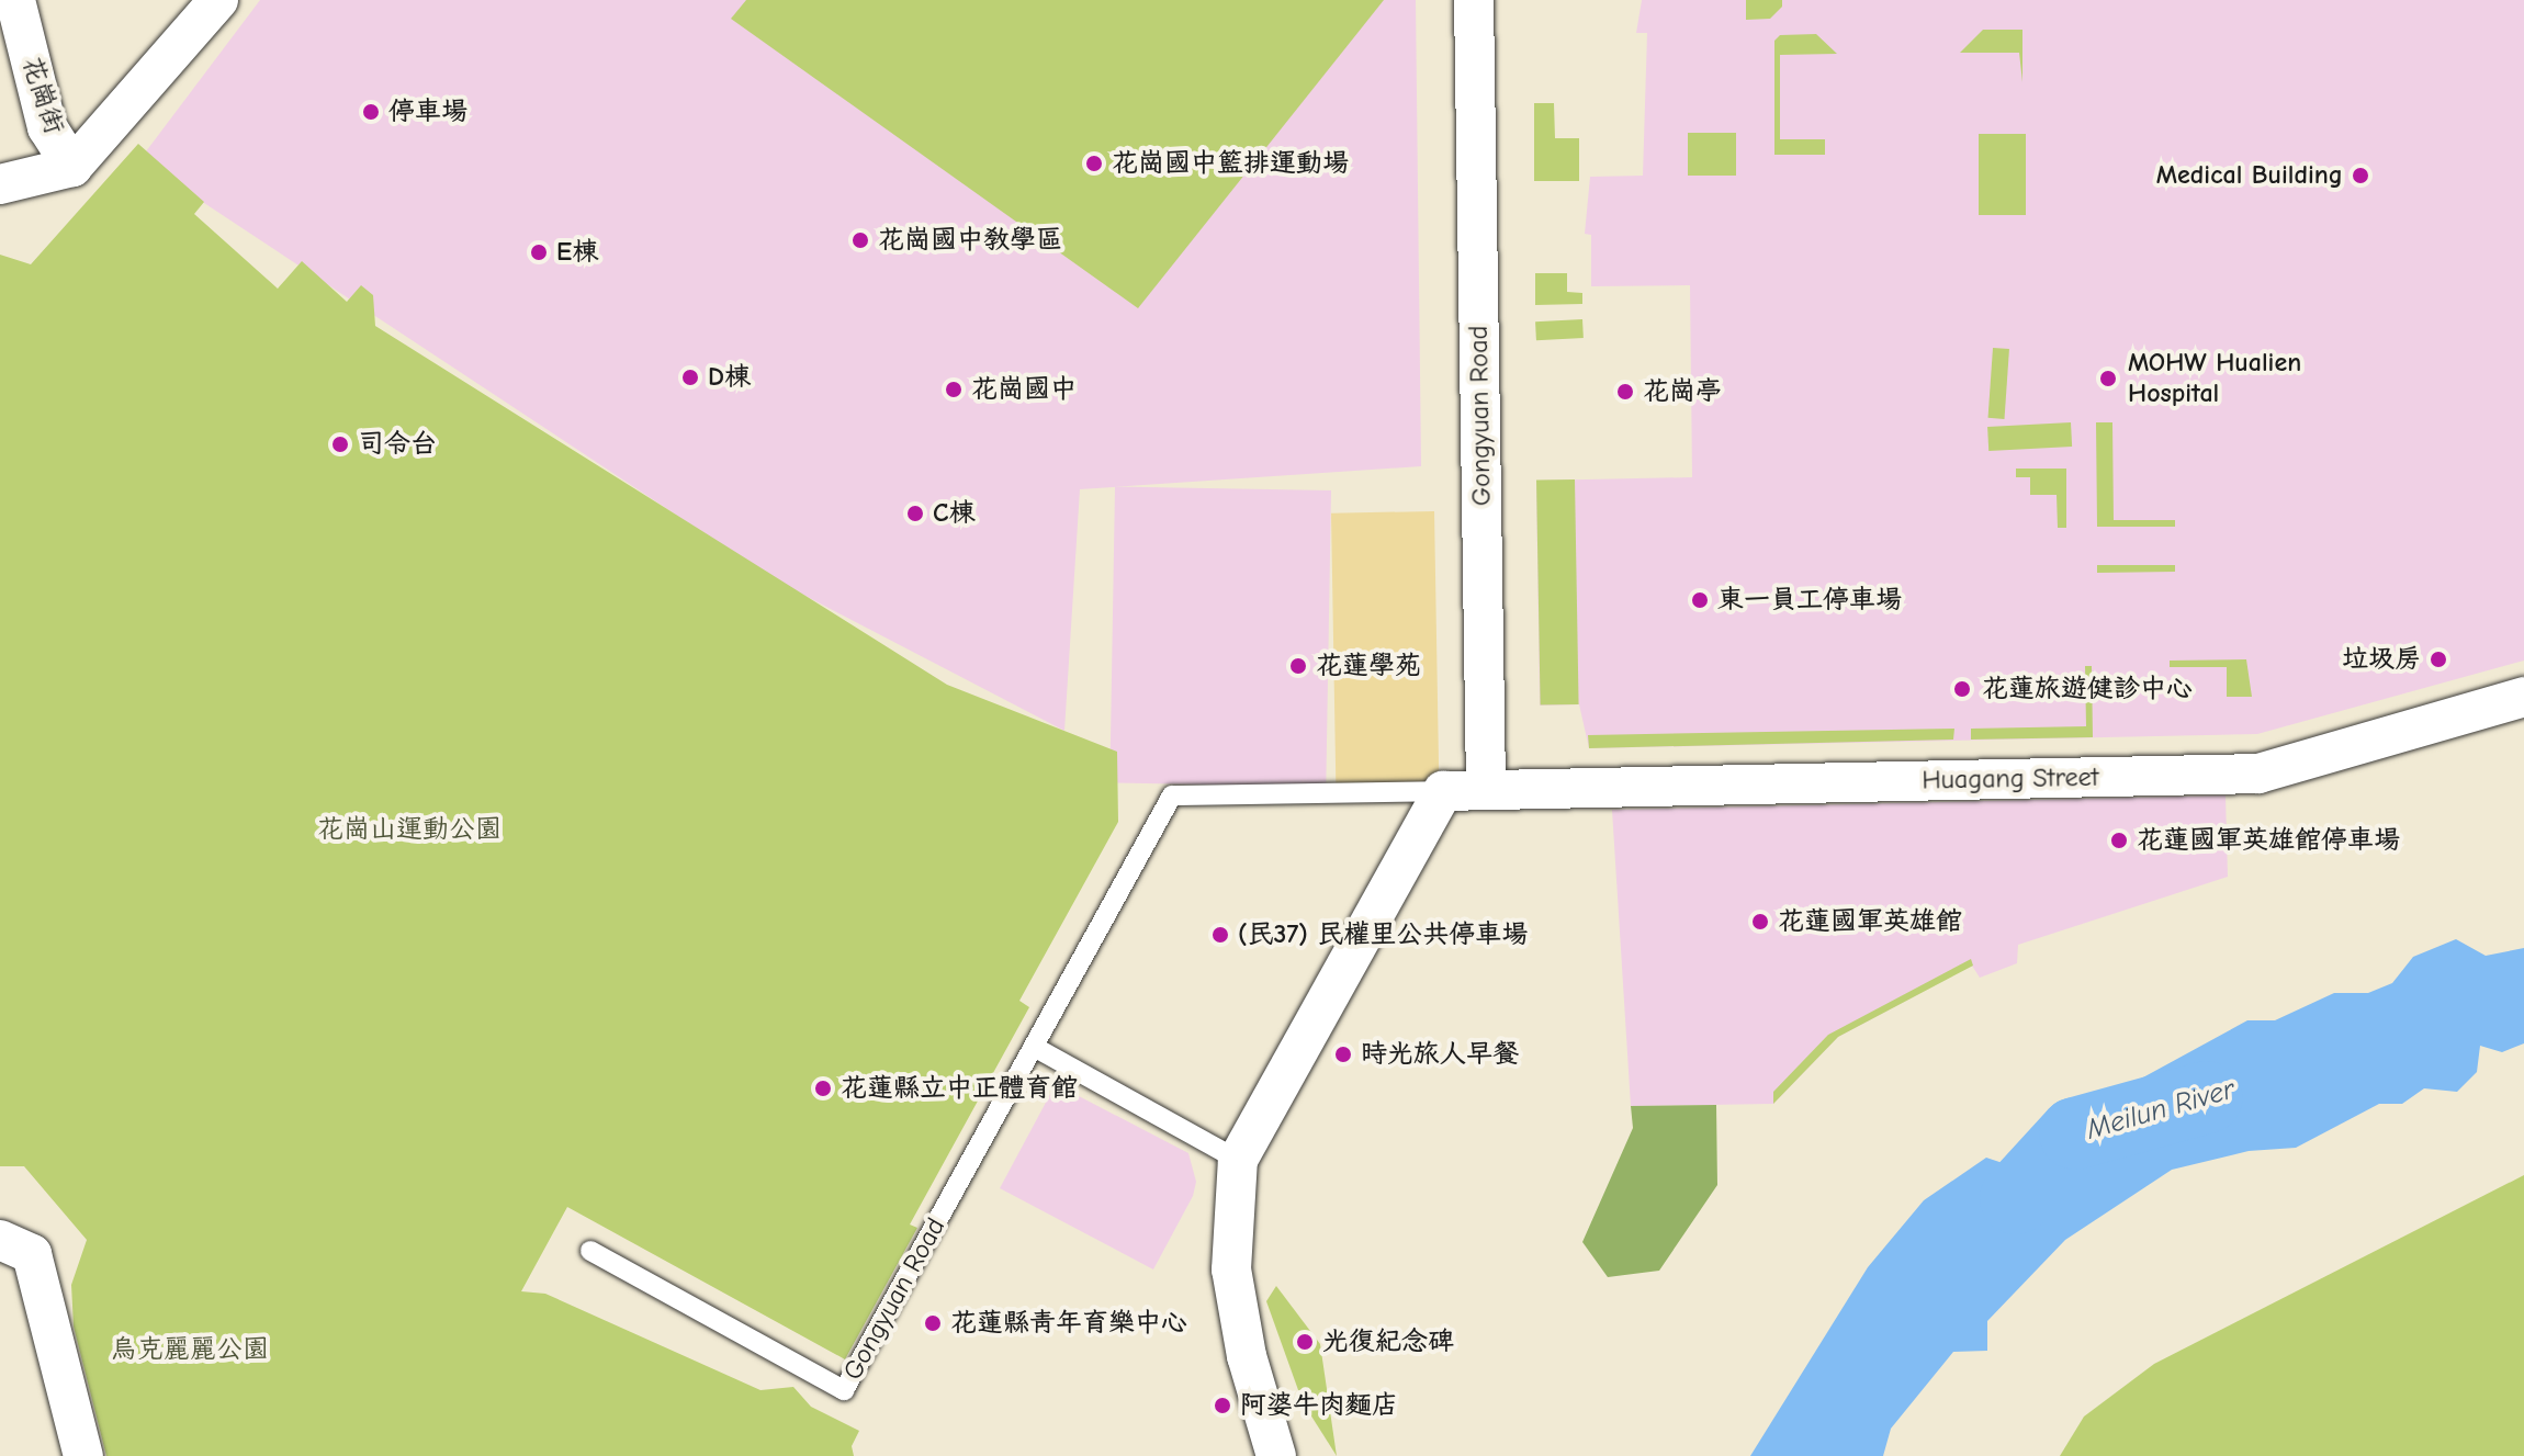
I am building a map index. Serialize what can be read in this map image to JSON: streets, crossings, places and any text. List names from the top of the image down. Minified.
{"streets":{"street":["花崗街","Gongyuan Road","Huagang Street"]},"crossings":[["Gongyuan Road","Huagang Street"]],"water":["Meilun River"],"parks":["花崗山運動公園","烏克麗麗公園"],"places":["停車場","花崗國中籃排運動場","Medical Building","花崗國中教學區","E棟","D棟","MOHW Hualien Hospital","花崗國中","花崗亭","司令台","C棟","東一員工停車場","垃圾房","花蓮學苑","花蓮旅遊健診中心","花蓮國軍英雄館停車場","花蓮國軍英雄館","(民37) 民權里公共停車場","時光旅人早餐","花蓮縣立中正體育館","花蓮縣青年育樂中心","光復紀念碑","阿婆牛肉麵店"]}
